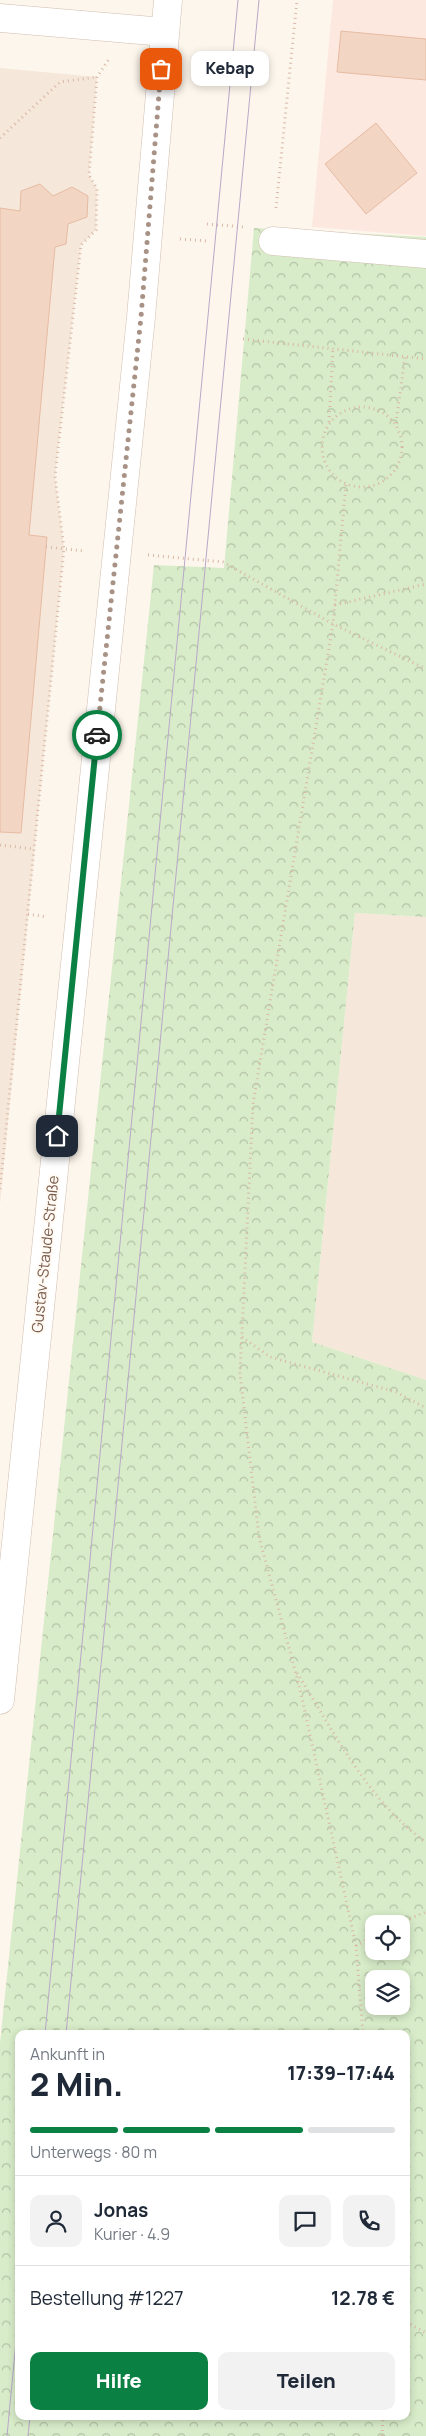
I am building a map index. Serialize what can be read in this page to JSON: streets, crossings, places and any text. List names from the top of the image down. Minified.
{"streets":{"street":["Gustav-Staude-Straße"]},"places":["Kebap"],"page":{"bubble":"Kebap","heading":["2 Min.","Ankunft in","17:39–17:44"],"panel":["Jonas","Kurier · 4.9","Bestellung #1227","12.78 €"],"bar":"Unterwegs · 80 m","buttons":["Hilfe","Teilen"]}}
